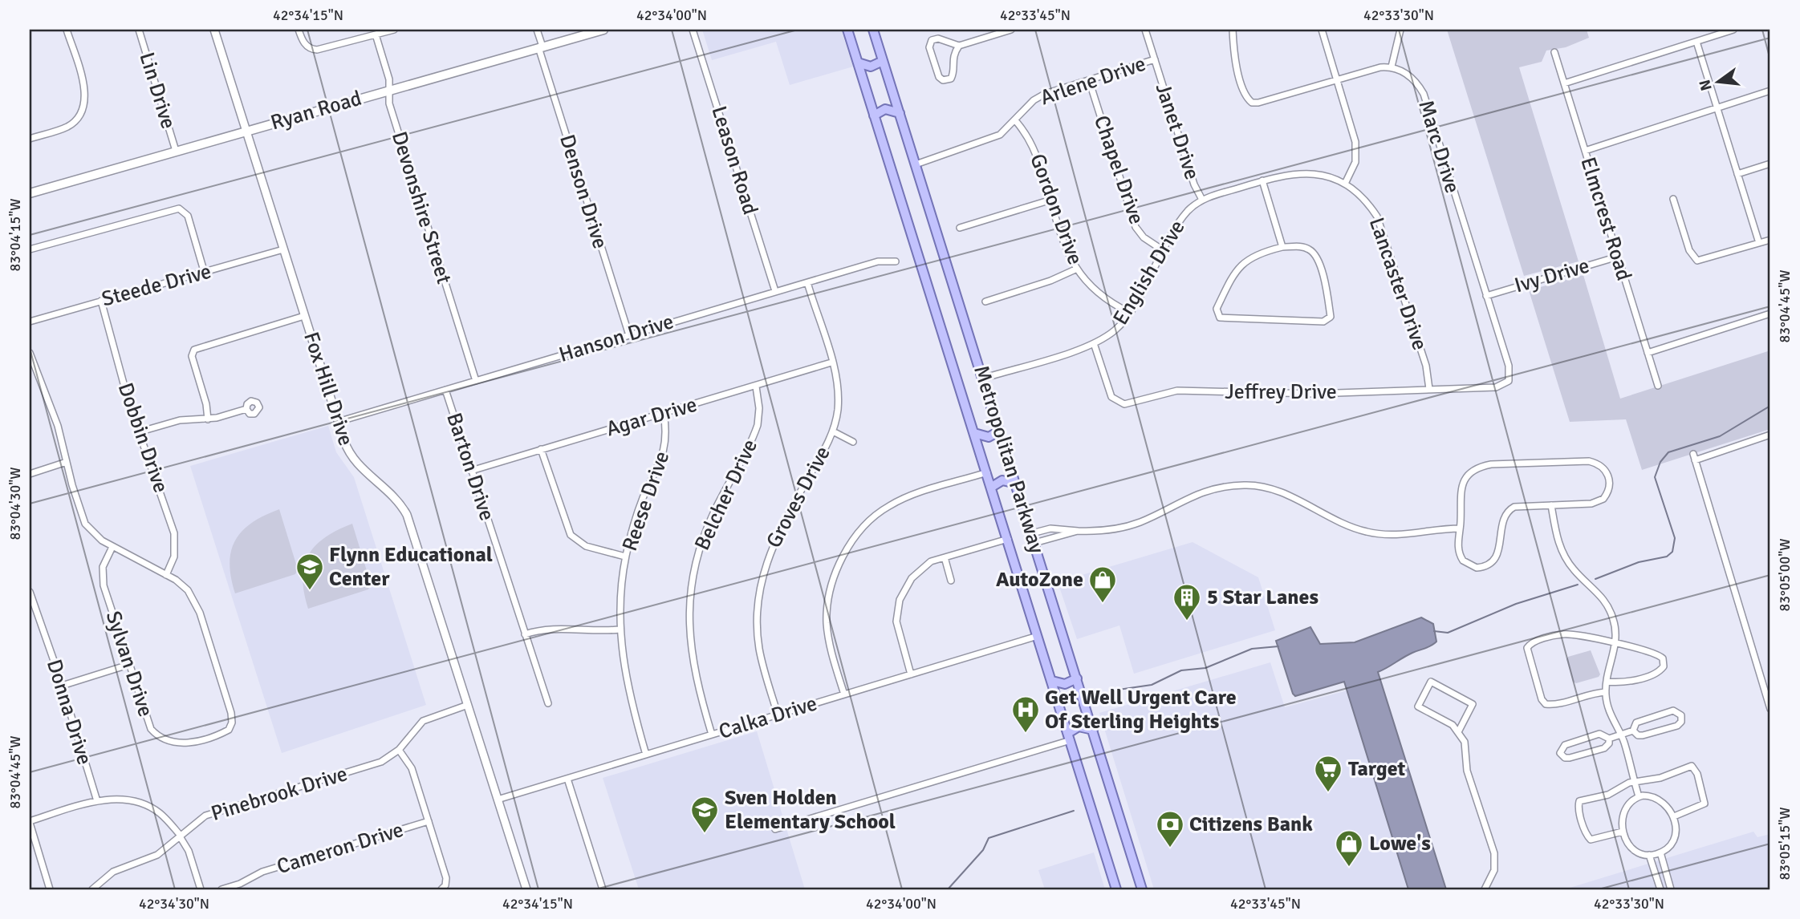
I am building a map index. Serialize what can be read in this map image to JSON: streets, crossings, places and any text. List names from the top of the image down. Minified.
{"streets":{"main road":["Ryan Road","Metropolitan Parkway"],"street":["Arlene Drive","Lin Drive","Janet Drive","Marc Drive","Leason Road","Chapel Drive","Denson Drive","Devonshire Street","Gordon Drive","Elmcrest Road","English Drive","Ivy Drive","Lancaster Drive","Steede Drive","Hanson Drive","Fox Hill Drive","Jeffrey Drive","Agar Drive","Dobbin Drive","Barton Drive","Belcher Drive","Groves Drive","Reese Drive","Sylvan Drive","Donna Drive","Calka Drive","Pinebrook Drive","Cameron Drive"]},"crossings":[["Arlene Drive","Janet Drive"],["Arlene Drive","Chapel Drive"],["Arlene Drive","Gordon Drive"],["Arlene Drive","Metropolitan Parkway"],["Lin Drive","Ryan Road"],["Ryan Road","Denson Drive"],["Ryan Road","Devonshire Street"],["Ryan Road","Fox Hill Drive"],["Janet Drive","English Drive"],["Marc Drive","Ivy Drive"],["Marc Drive","Jeffrey Drive"],["Leason Road","Hanson Drive"],["Chapel Drive","English Drive"],["Denson Drive","Hanson Drive"],["Devonshire Street","Hanson Drive"],["Gordon Drive","English Drive"],["Elmcrest Road","Ivy Drive"],["English Drive","Lancaster Drive"],["English Drive","Jeffrey Drive"],["English Drive","Metropolitan Parkway"],["Lancaster Drive","Jeffrey Drive"],["Steede Drive","Fox Hill Drive"],["Steede Drive","Dobbin Drive"],["Hanson Drive","Fox Hill Drive"],["Hanson Drive","Barton Drive"],["Hanson Drive","Groves Drive"],["Fox Hill Drive","Calka Drive"],["Fox Hill Drive","Pinebrook Drive"],["Agar Drive","Barton Drive"],["Agar Drive","Belcher Drive"],["Agar Drive","Groves Drive"],["Agar Drive","Reese Drive"],["Dobbin Drive","Sylvan Drive"],["Metropolitan Parkway","Calka Drive"],["Belcher Drive","Calka Drive"],["Groves Drive","Calka Drive"],["Reese Drive","Calka Drive"]],"places":{"school or university":["Flynn Educational Center","Sven Holden Elementary School"],"shop":["AutoZone","Lowe's"],"building":["5 Star Lanes"],"hospital":["Get Well Urgent Care Of Sterling Heights"],"supermarket":["Target"],"bank":["Citizens Bank"]},"north":"left","coordinates":["42°34'15\"N","42°34'00\"N","42°33'45\"N","42°33'30\"N","83°04'15\"W","83°04'45\"W","83°04'30\"W","83°05'00\"W","83°05'15\"W","42°34'30\"N"]}
